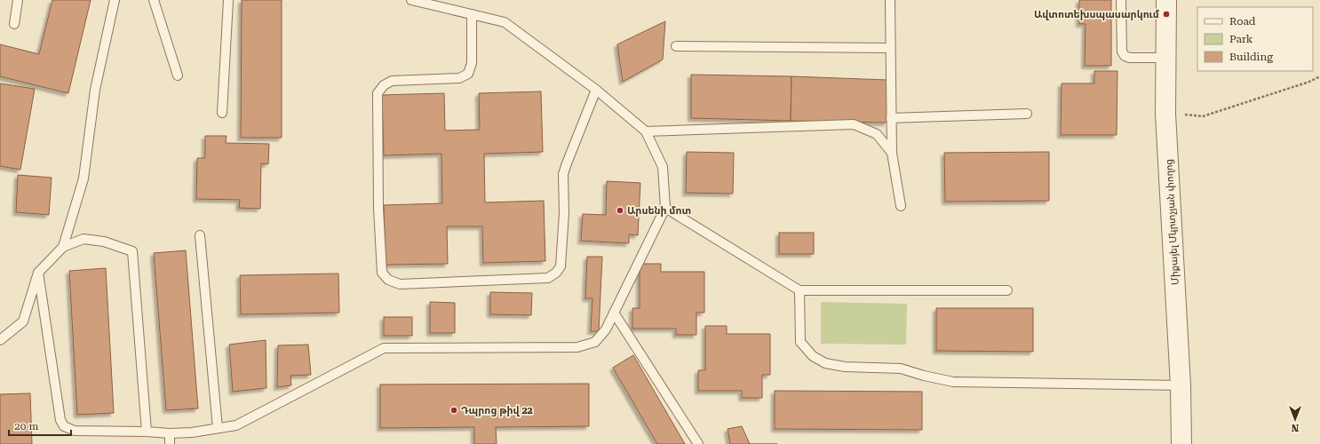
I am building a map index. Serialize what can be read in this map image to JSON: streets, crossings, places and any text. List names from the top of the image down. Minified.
{"streets":{"street":["Միքայել Մկրտչյան փողոց"]},"places":["Ավտոտեխսպասարկում","Արսենի մոտ","Դպրոց թիվ 22"],"legend":["Road","Park","Building"],"scale_bar":"20 m","north":"bottom"}
